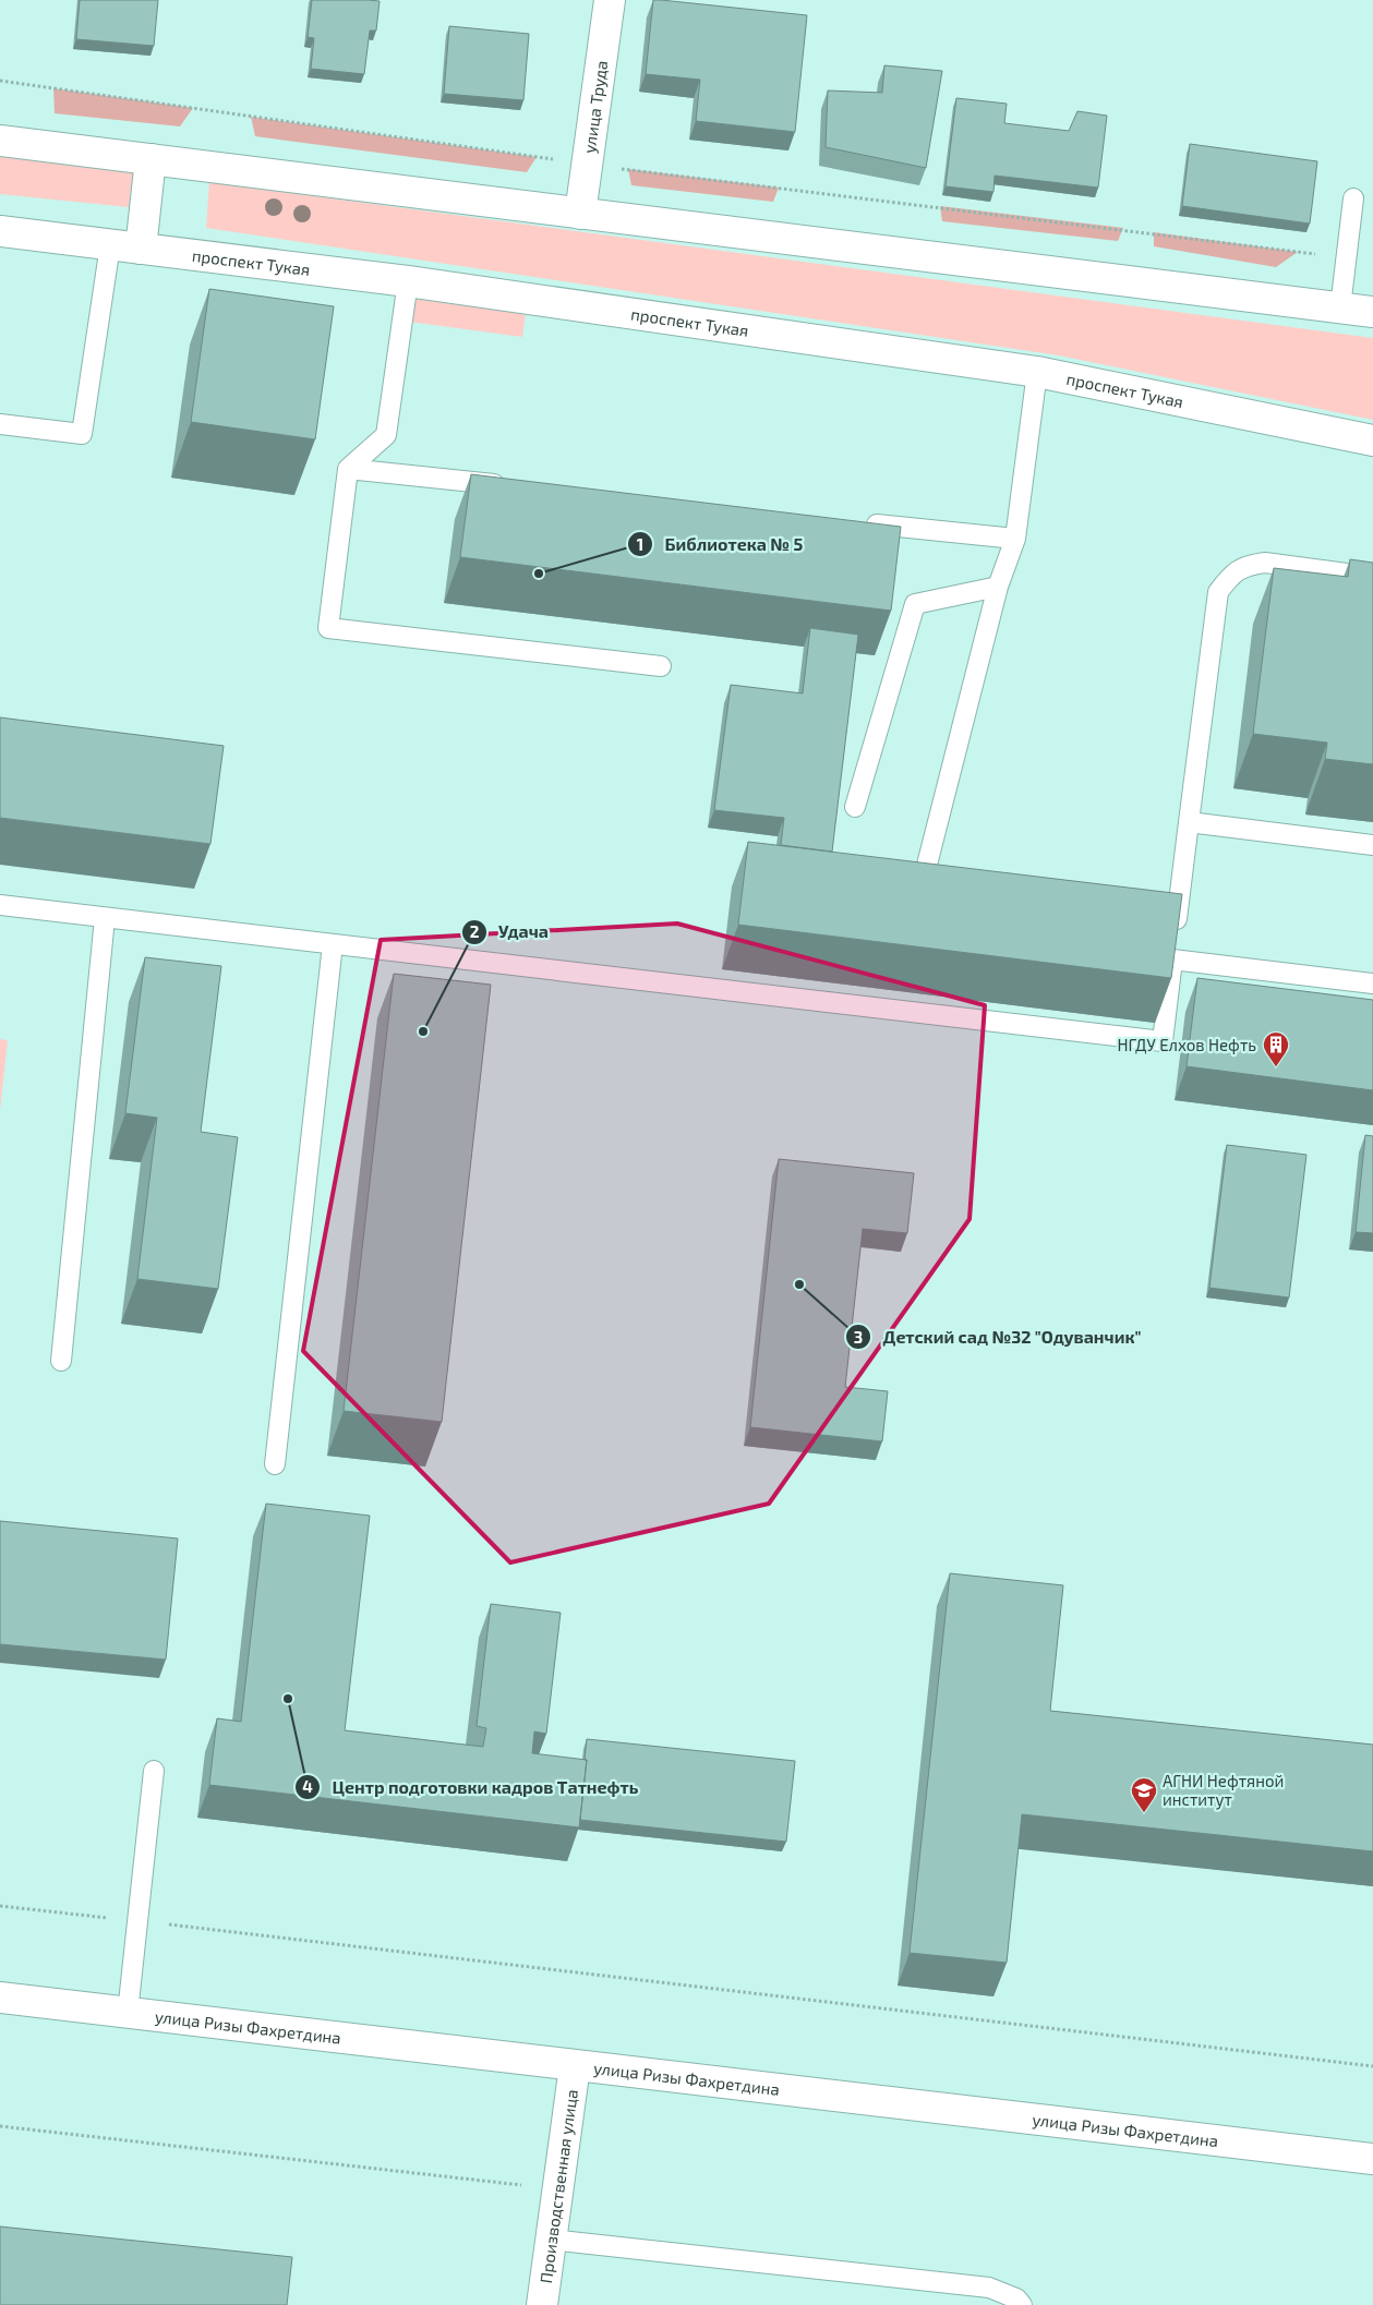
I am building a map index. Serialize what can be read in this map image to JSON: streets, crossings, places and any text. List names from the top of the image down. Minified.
{"streets":{"main road":["улица Труда","проспект Тукая","улица Ризы Фахретдина","Производственная улица"]},"crossings":[["улица Ризы Фахретдина","Производственная улица"]],"places":{"other":["Библиотека № 5","Удача","Детский сад №32 \"Одуванчик\"","Центр подготовки кадров Татнефть"],"building":["НГДУ Елхов Нефть"],"school or university":["АГНИ Нефтяной институт"]}}
